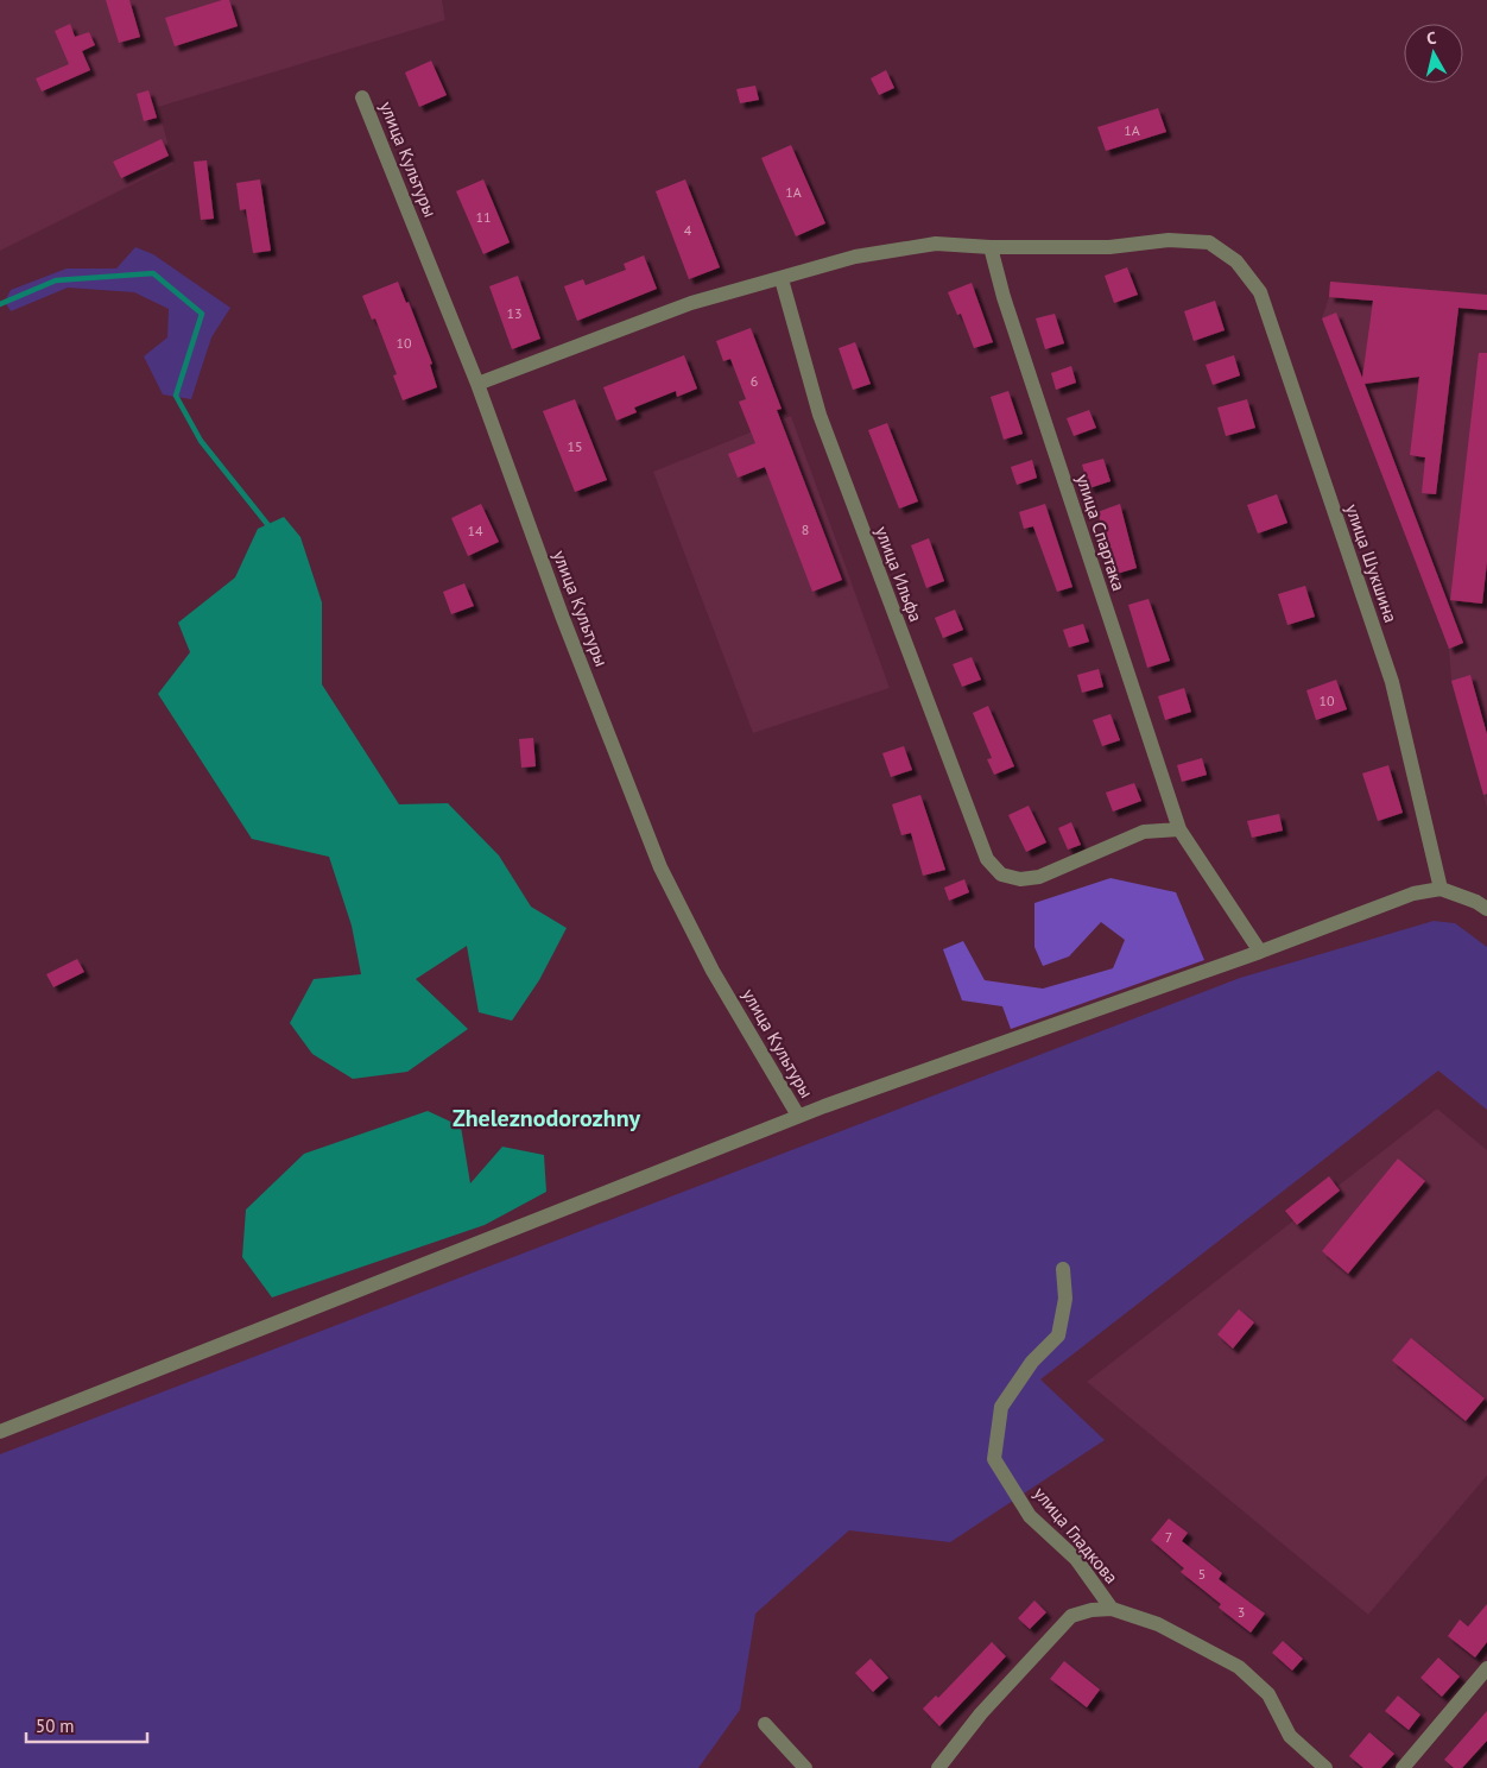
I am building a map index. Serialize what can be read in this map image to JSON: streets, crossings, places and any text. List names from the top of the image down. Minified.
{"streets":{"street":["улица Культуры","улица Спартака","улица Шукшина","улица Ильфа","улица Гладкова"]},"crossings":[["улица Культуры","улица Шукшина"],["улица Спартака","улица Шукшина"],["улица Спартака","улица Ильфа"],["улица Шукшина","улица Ильфа"]],"districts":["Zheleznodorozhny"],"house_numbers":["1А","1А","11","4","13","10","6","15","8","14","10","7","5","3"],"scale_bar":"50 m","north":"top"}
